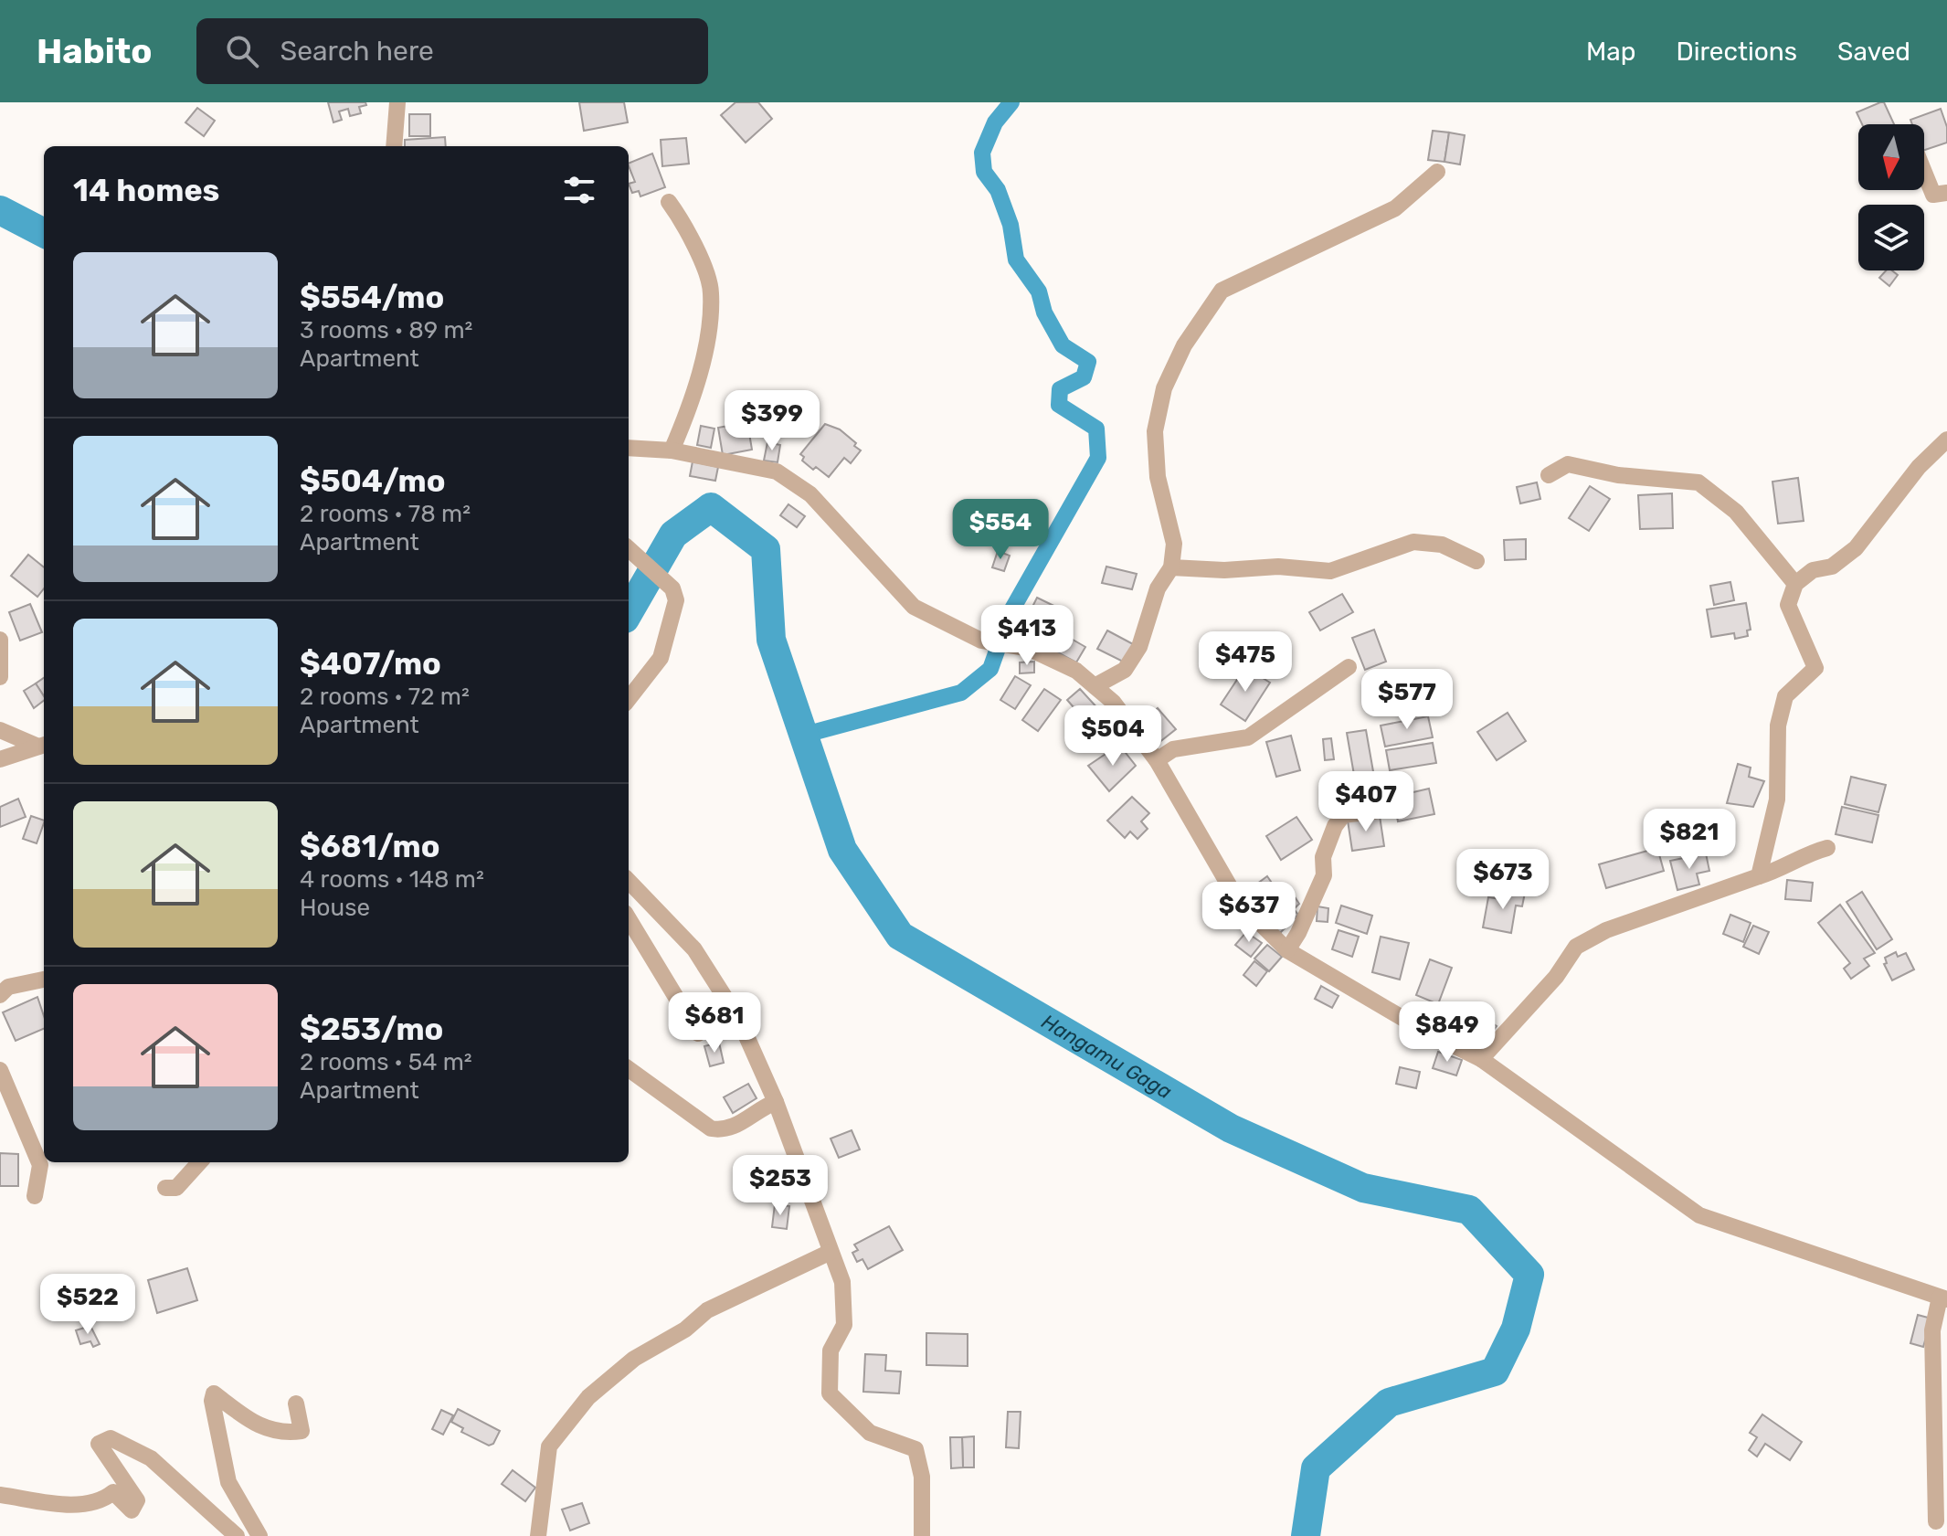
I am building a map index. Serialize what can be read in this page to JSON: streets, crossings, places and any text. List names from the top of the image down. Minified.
{"water":["Hangamu Gaga"],"north":"bottom","page":{"header":"Habito","search":"Search here","nav":["Map","Directions","Saved"],"heading":"14 homes","list":[{"name":"$554/mo","note":"3 rooms · 89 m² · Apartment"},{"name":"$504/mo","note":"2 rooms · 78 m² · Apartment"},{"name":"$407/mo","note":"2 rooms · 72 m² · Apartment"},{"name":"$681/mo","note":"4 rooms · 148 m² · House"},{"name":"$253/mo","note":"2 rooms · 54 m² · Apartment"}],"price":["$399","$554","$413","$475","$577","$504","$407","$821","$673","$637","$681","$849","$253","$522"]}}
